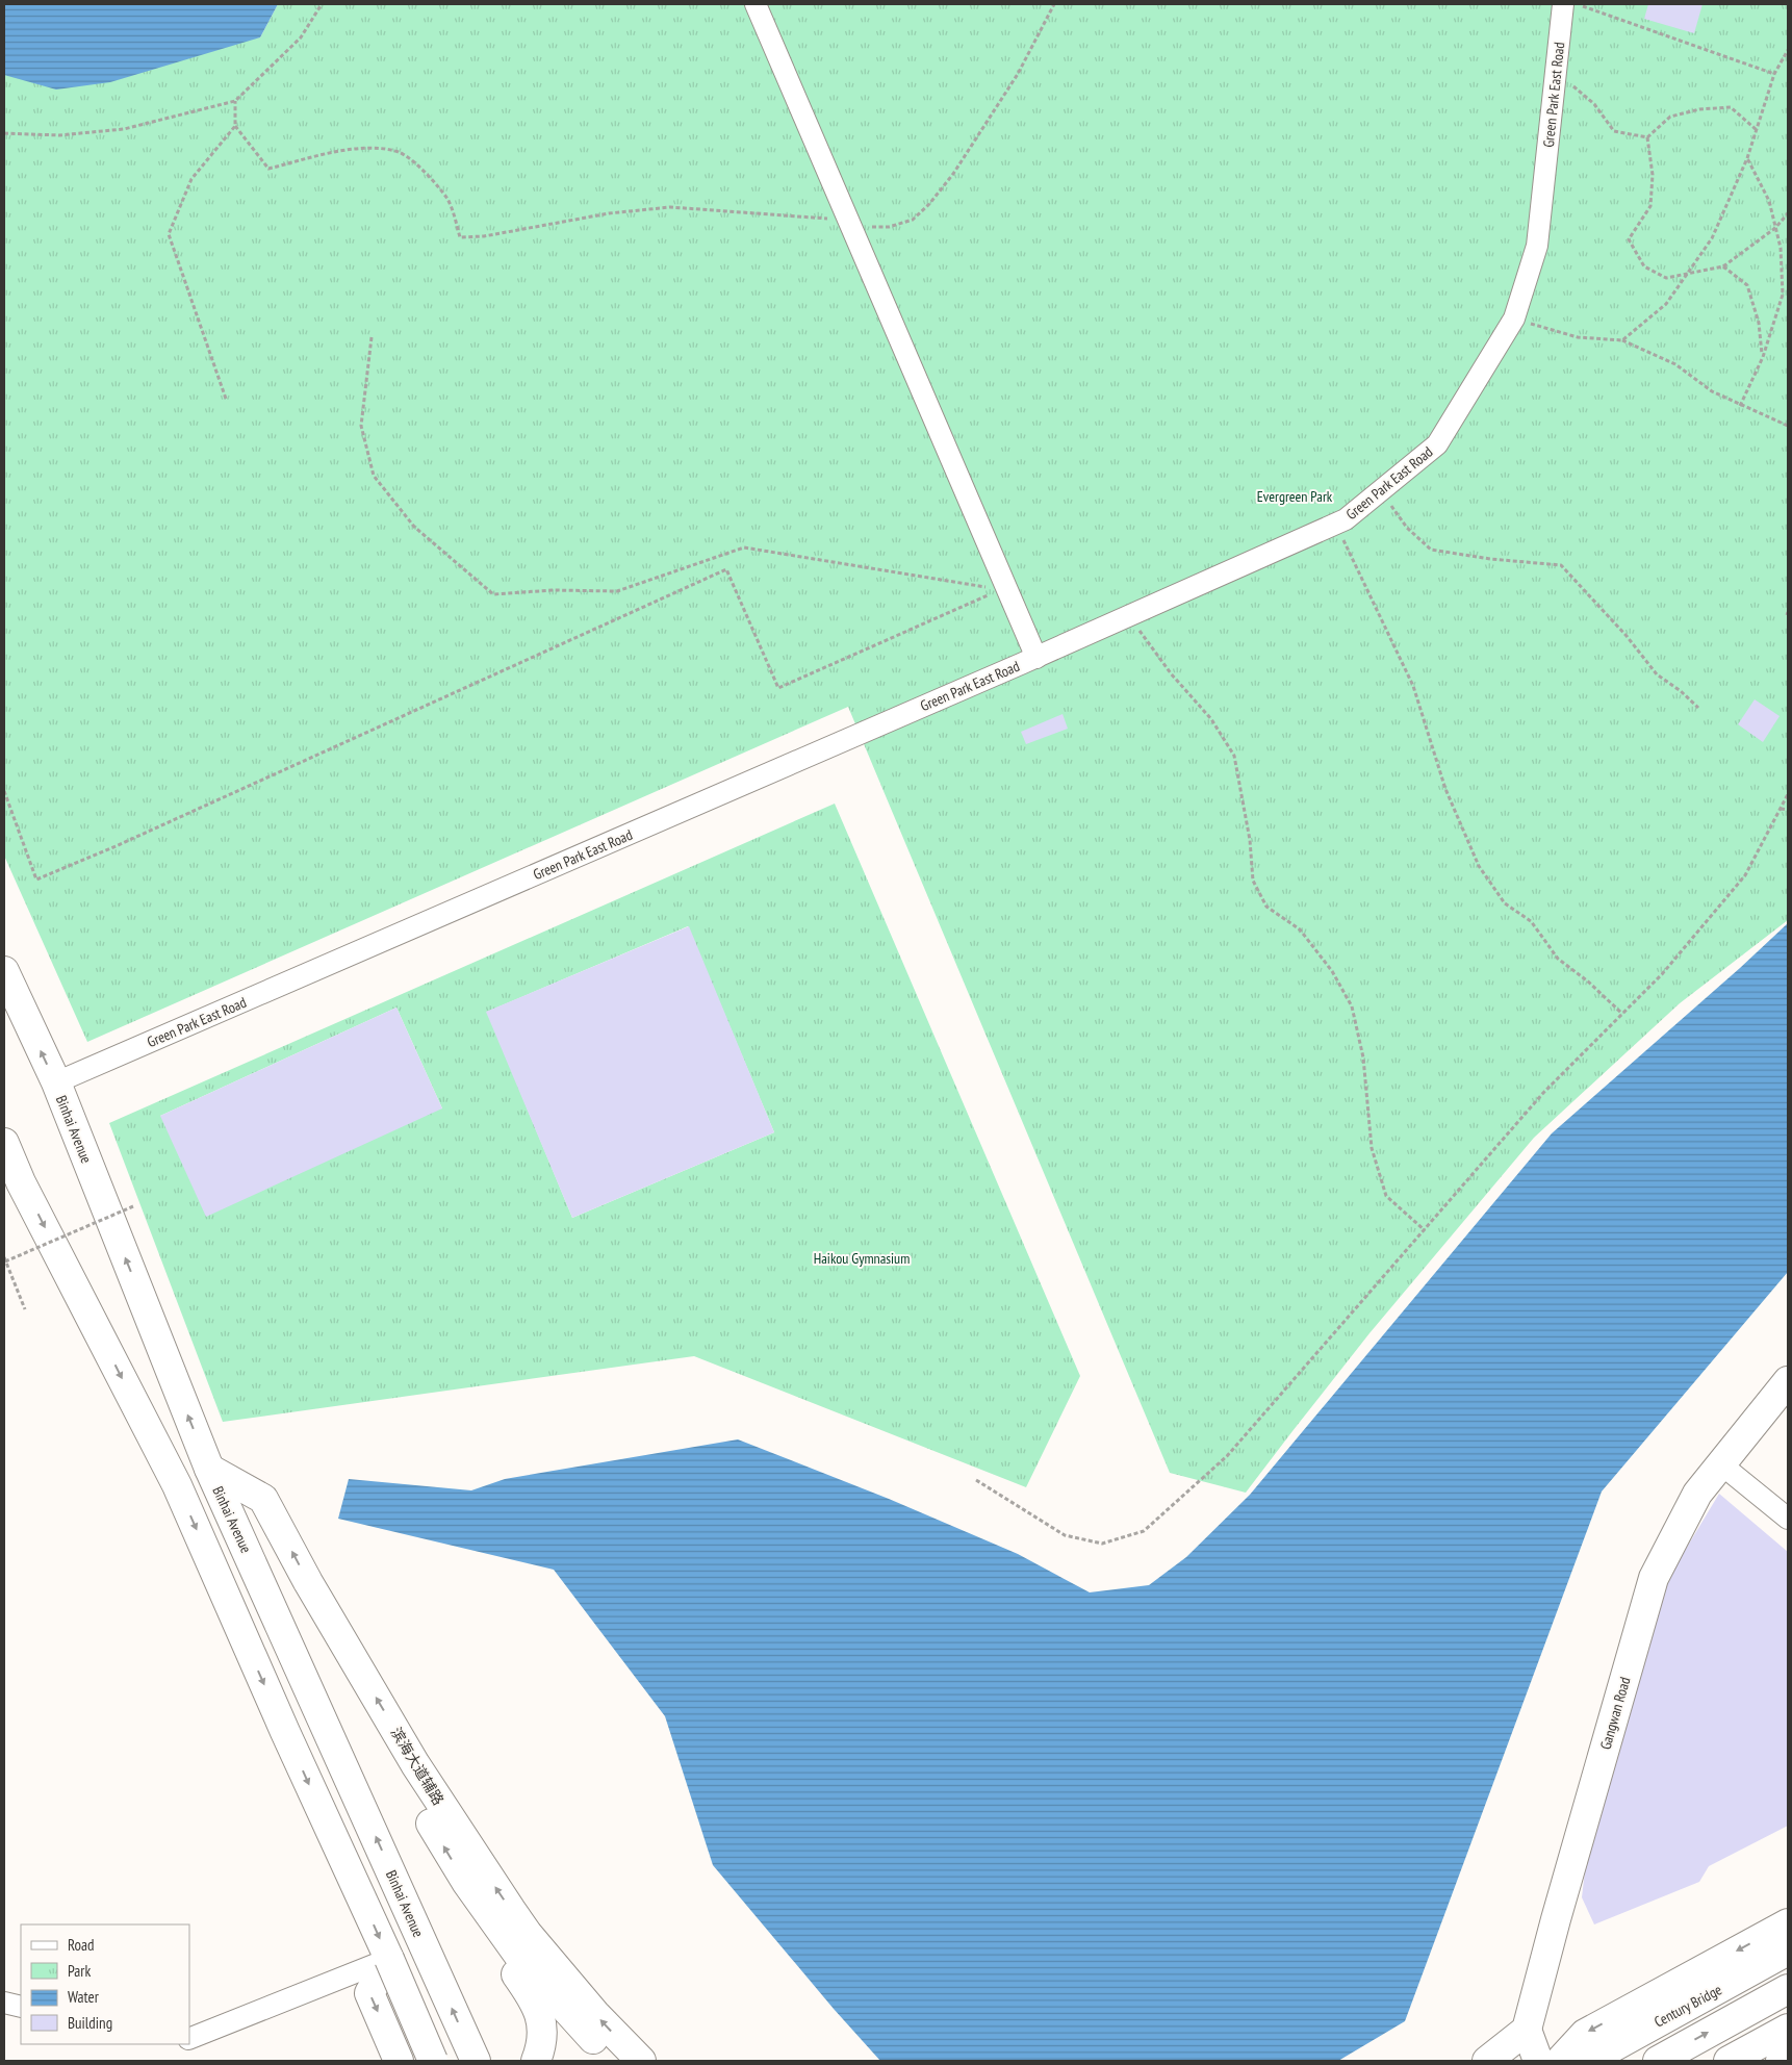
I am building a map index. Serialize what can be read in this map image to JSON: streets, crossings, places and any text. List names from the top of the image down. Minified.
{"streets":{"main road":["Binhai Avenue","Gangwan Road","滨海大道辅路","Century Bridge"],"street":["Green Park East Road"]},"crossings":[["Green Park East Road","Binhai Avenue"],["Binhai Avenue","滨海大道辅路"]],"parks":["Evergreen Park","Haikou Gymnasium"],"legend":["Road","Park","Water","Building"]}
